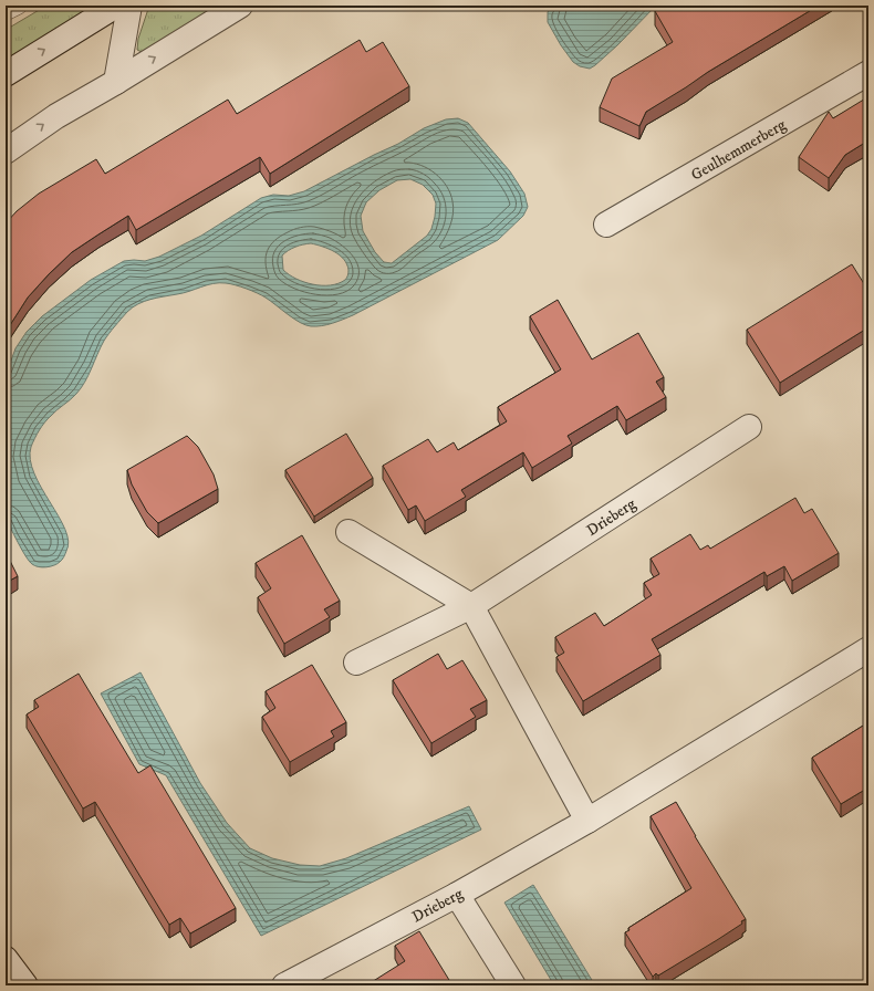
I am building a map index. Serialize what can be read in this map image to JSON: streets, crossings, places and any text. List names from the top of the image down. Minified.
{"streets":{"street":["Geulhemmerberg","Drieberg"]}}
